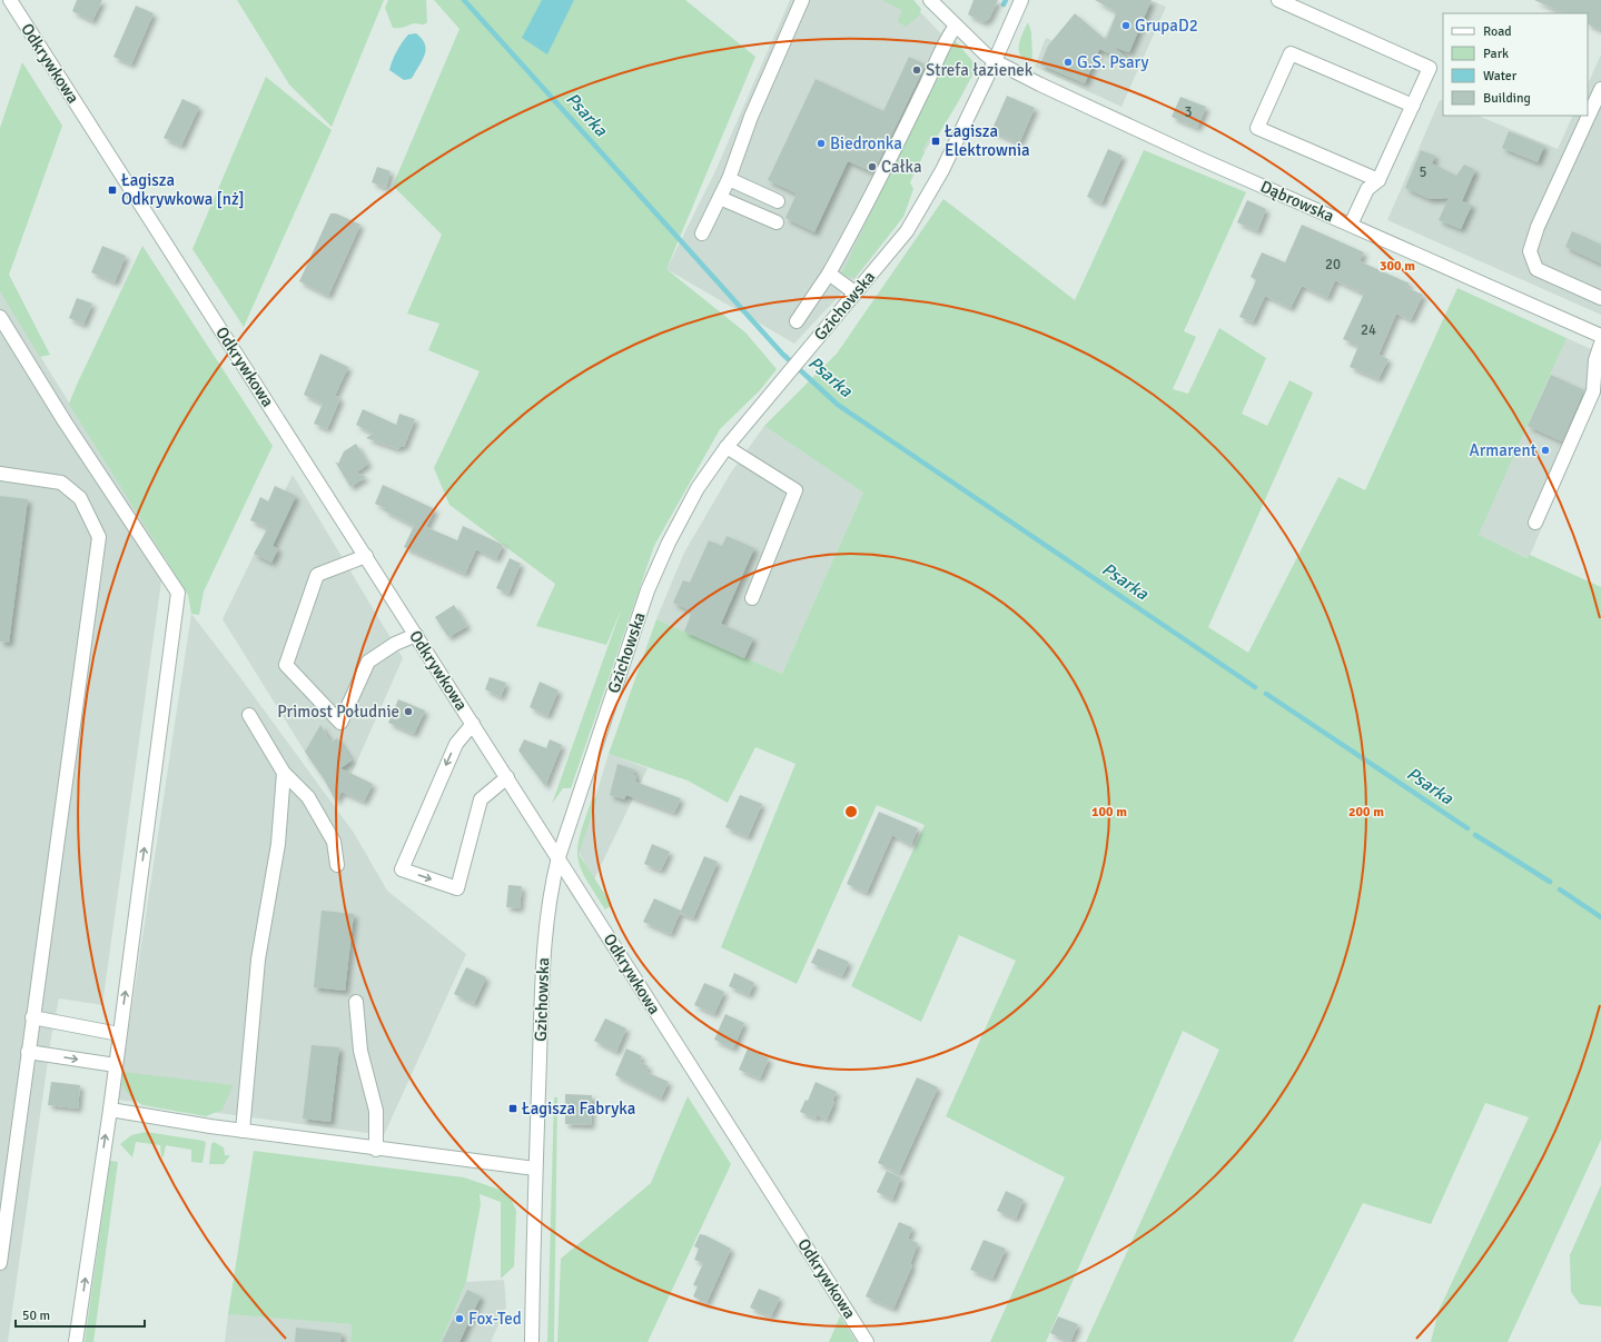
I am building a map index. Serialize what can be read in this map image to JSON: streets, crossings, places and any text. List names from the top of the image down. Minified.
{"streets":{"street":["Odkrywkowa","Dąbrowska","Gzichowska"]},"crossings":[["Odkrywkowa","Gzichowska"],["Dąbrowska","Gzichowska"]],"water":["Psarka"],"places":{"other":["GrupaD2","G.S. Psary","Strefa łazienek","Biedronka","Całka","Armarent","Primost Południe","Fox-Ted"],"transit":["Łagisza Elektrownia","Łagisza Odkrywkowa [nż]","Łagisza Fabryka"]},"house_numbers":["3","5","20","24"],"legend":["Road","Park","Water","Building"],"scale_bar":"50 m","rings":["300 m","100 m","200 m"]}
